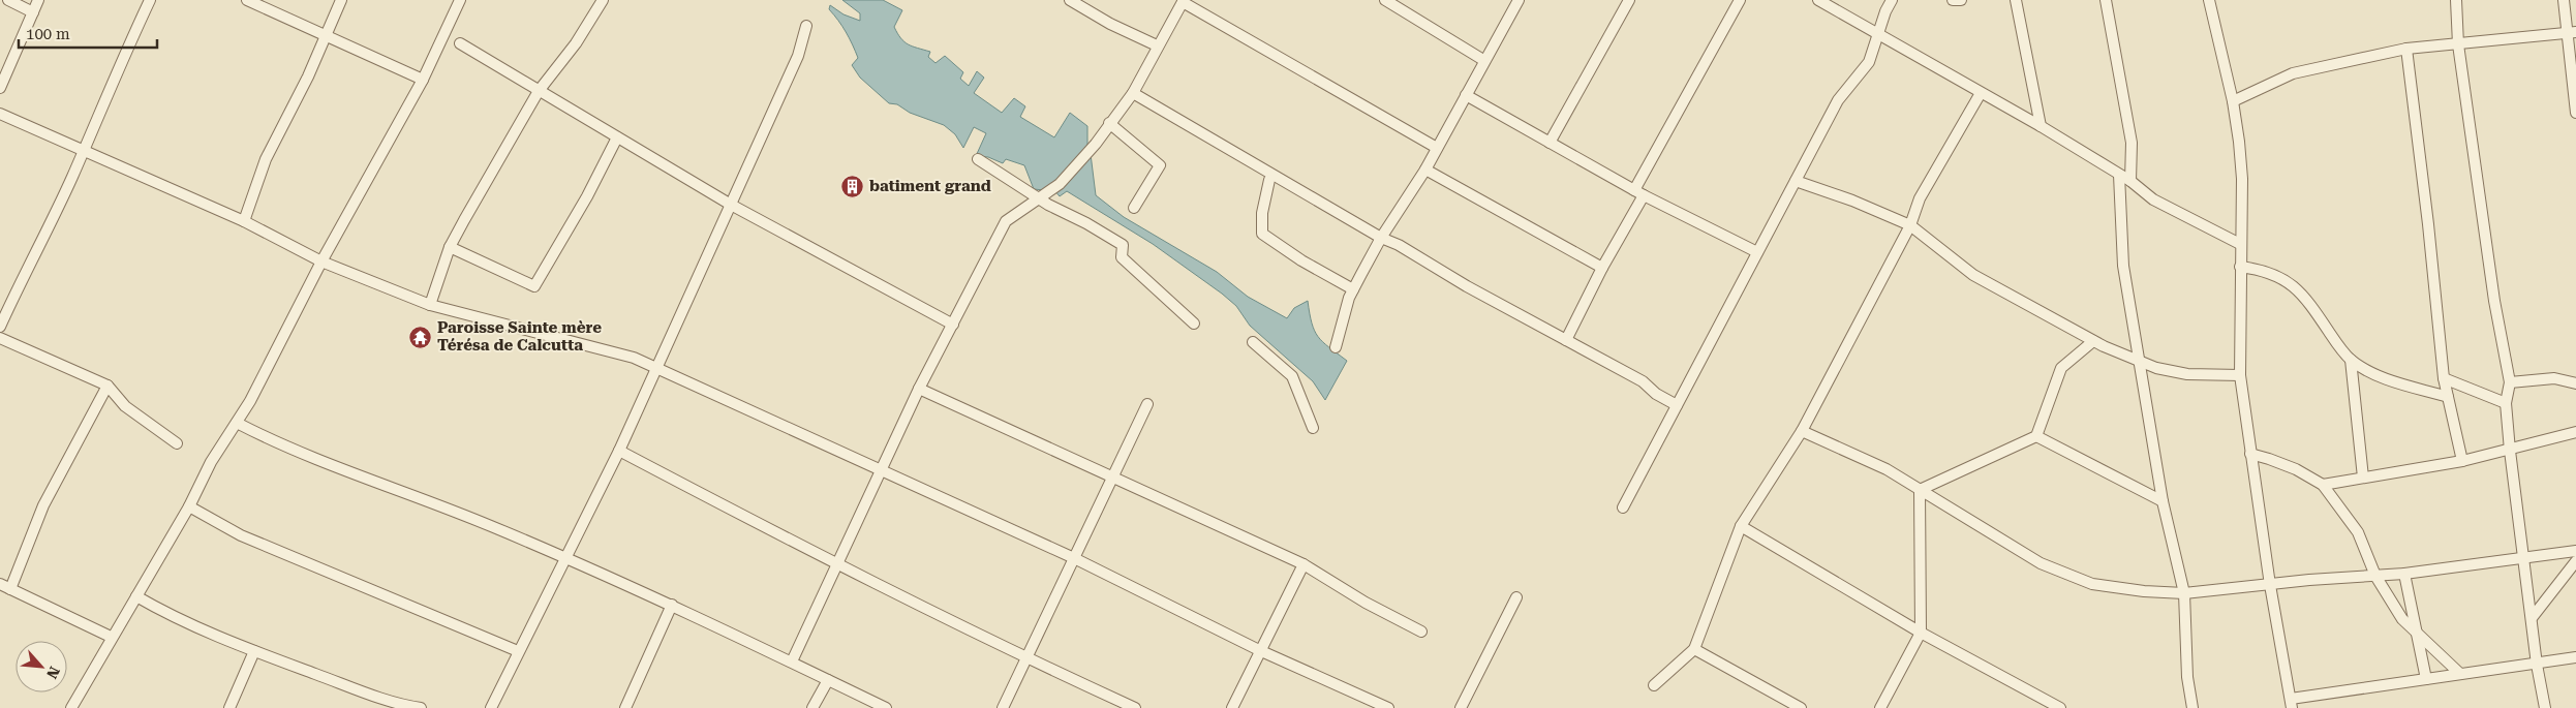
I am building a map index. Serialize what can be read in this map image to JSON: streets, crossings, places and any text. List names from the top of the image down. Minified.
{"places":{"building":["batiment grand"],"temple":["Paroisse Sainte mère Térésa de Calcutta"]},"scale_bar":"100 m","north":"bottom right"}
